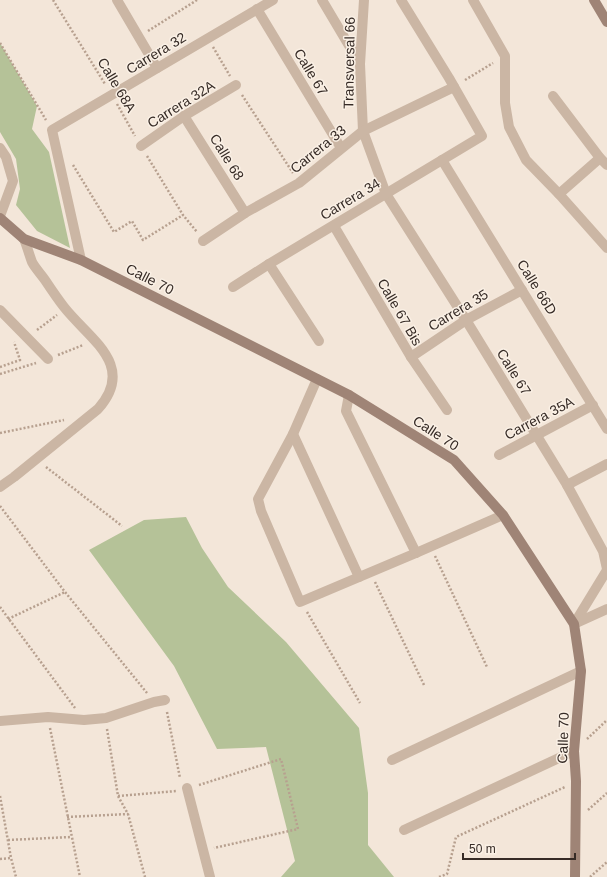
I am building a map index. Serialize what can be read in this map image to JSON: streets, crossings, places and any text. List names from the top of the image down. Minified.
{"streets":{"main road":["Calle 70"],"street":["Carrera 32","Transversal 66","Calle 67","Carrera 32A","Carrera 33","Calle 68","Carrera 34","Calle 66D","Carrera 35","Calle 67 Bis","Carrera 35A"],"path":["Calle 68A"]},"crossings":[["Carrera 32","Calle 67"],["Carrera 32","Calle 68A"],["Transversal 66","Calle 67"],["Transversal 66","Carrera 33"],["Transversal 66","Carrera 34"],["Calle 67","Carrera 33"],["Calle 67","Carrera 34"],["Calle 67","Calle 70"],["Calle 67","Carrera 35"],["Calle 67","Carrera 35A"],["Calle 68A","Carrera 32A"],["Calle 68A","Carrera 33"],["Carrera 32A","Calle 68"],["Carrera 33","Calle 68"],["Carrera 33","Carrera 34"],["Carrera 34","Calle 66D"],["Carrera 34","Calle 67 Bis"],["Calle 66D","Carrera 35"],["Calle 66D","Carrera 35A"],["Carrera 35","Calle 67 Bis"]],"scale_bar":"50 m"}
